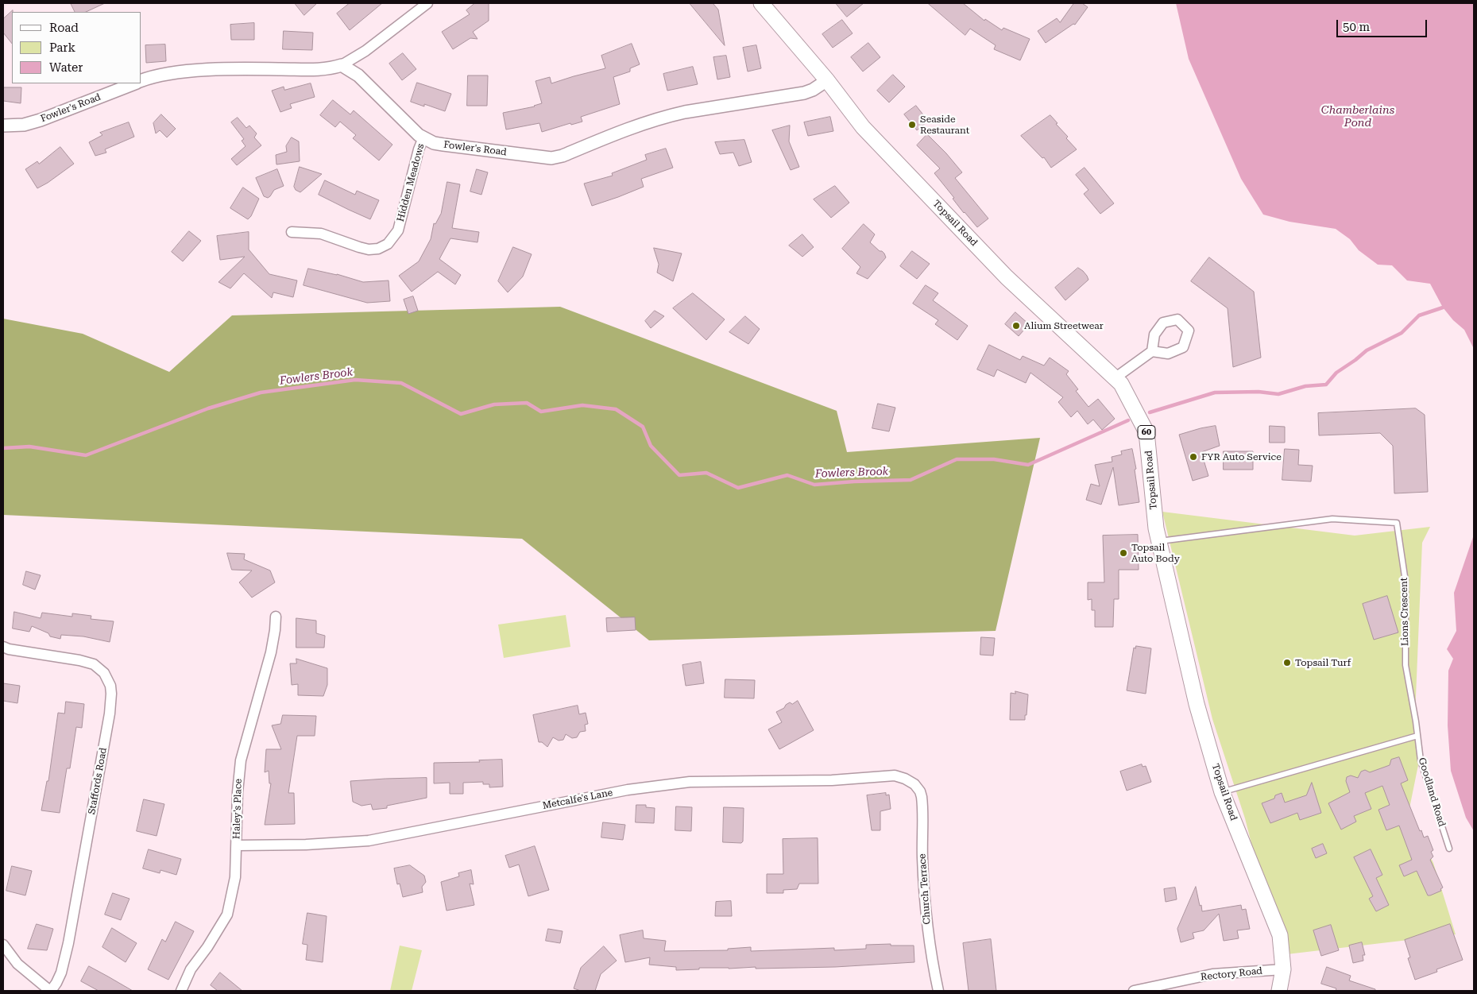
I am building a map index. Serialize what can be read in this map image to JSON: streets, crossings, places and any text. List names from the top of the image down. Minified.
{"streets":{"main road":["Topsail Road","60"],"street":["Fowler's Road","Hidden Meadows","Staffords Road","Metcalfe's Lane","Haley's Place","Church Terrace","Rectory Road"],"lane":["Lions Crescent","Goodland Road"]},"crossings":[["Fowler's Road","Hidden Meadows"],["Fowler's Road","Topsail Road"],["Topsail Road","Lions Crescent"],["Topsail Road","Rectory Road"],["Lions Crescent","Goodland Road"],["Metcalfe's Lane","Haley's Place"],["Metcalfe's Lane","Church Terrace"]],"water":["Chamberlains Pond","Fowlers Brook"],"places":["Seaside Restaurant","Alium Streetwear","FYR Auto Service","Topsail Auto Body","Topsail Turf"],"legend":["Road","Park","Water"],"scale_bar":"50 m"}
